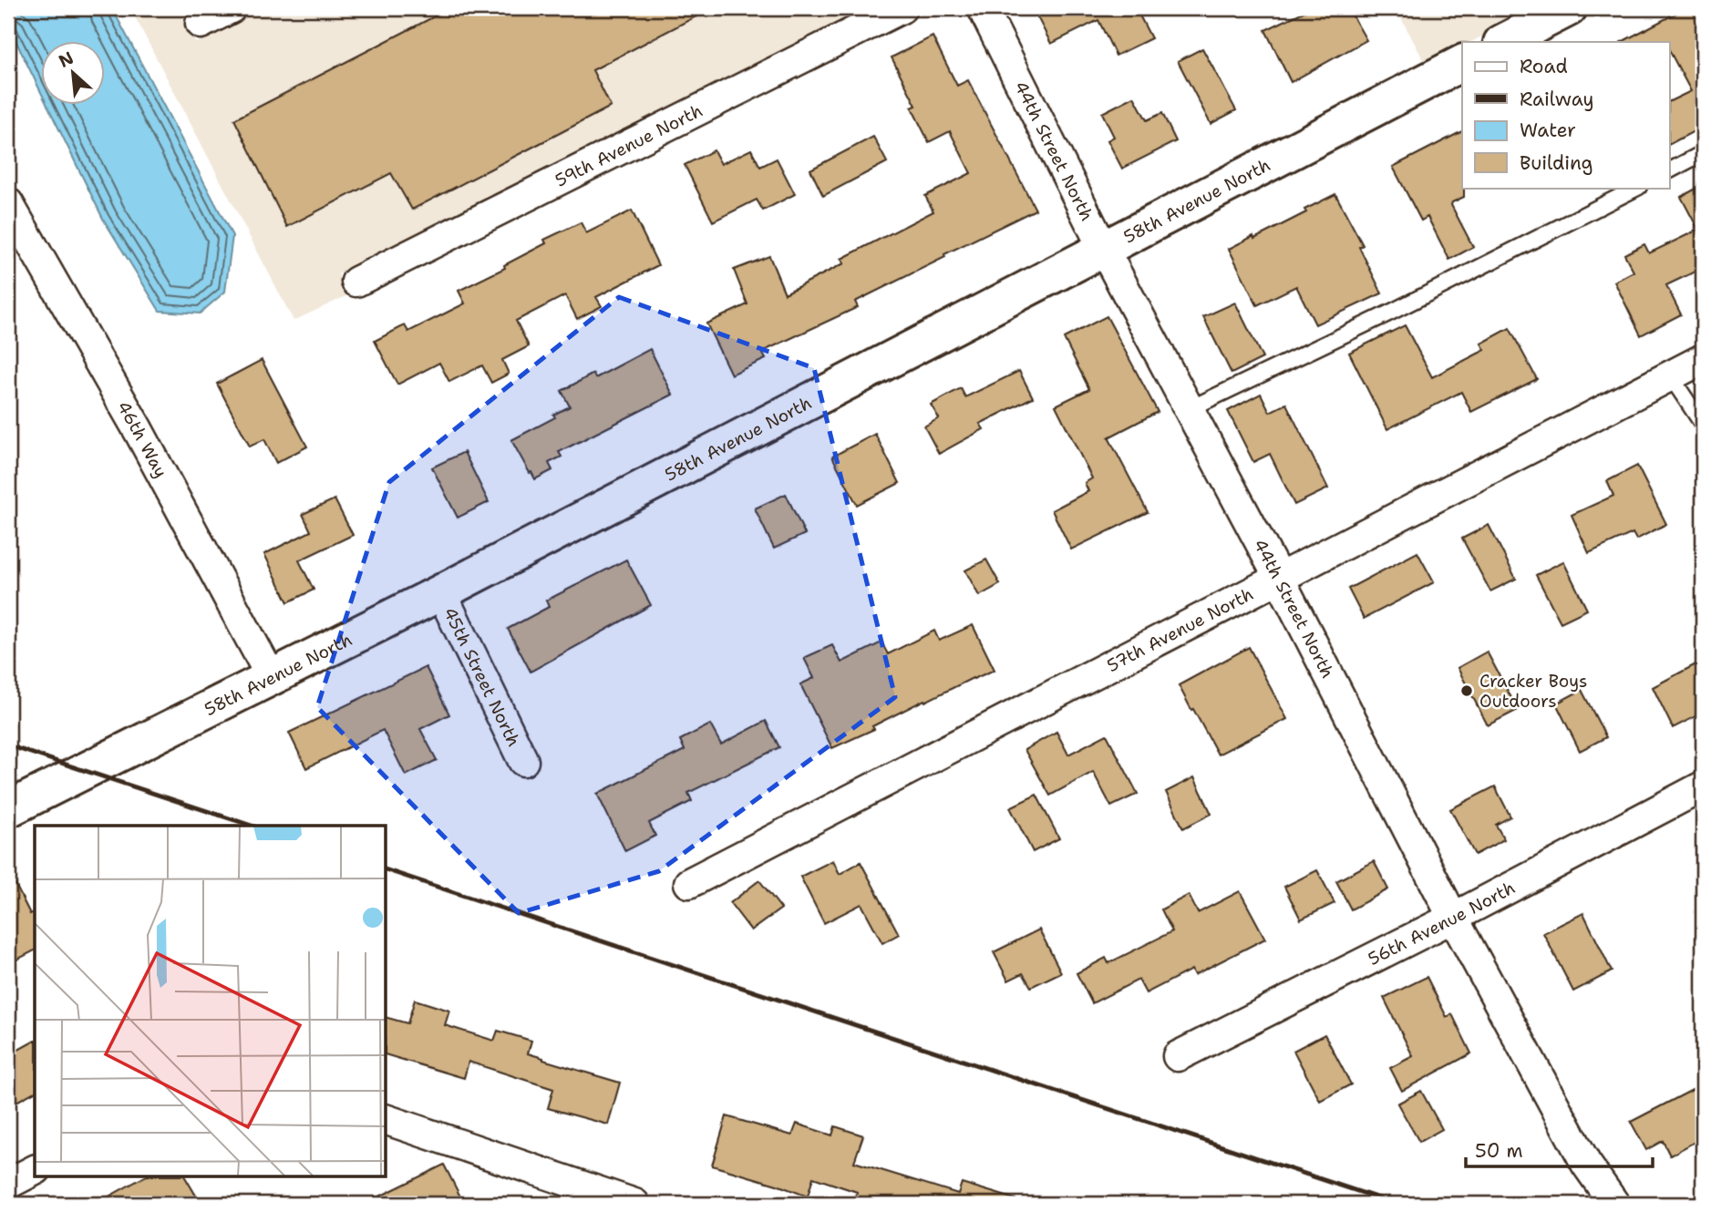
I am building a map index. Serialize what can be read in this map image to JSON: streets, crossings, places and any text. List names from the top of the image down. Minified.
{"streets":{"street":["59th Avenue North","44th Street North","58th Avenue North","46th Way","57th Avenue North","45th Street North","56th Avenue North"]},"crossings":[["44th Street North","58th Avenue North"],["44th Street North","57th Avenue North"],["44th Street North","56th Avenue North"],["58th Avenue North","46th Way"],["58th Avenue North","45th Street North"]],"places":["Cracker Boys Outdoors"],"legend":["Road","Railway","Water","Building"],"scale_bar":"50 m","north":"top left"}
